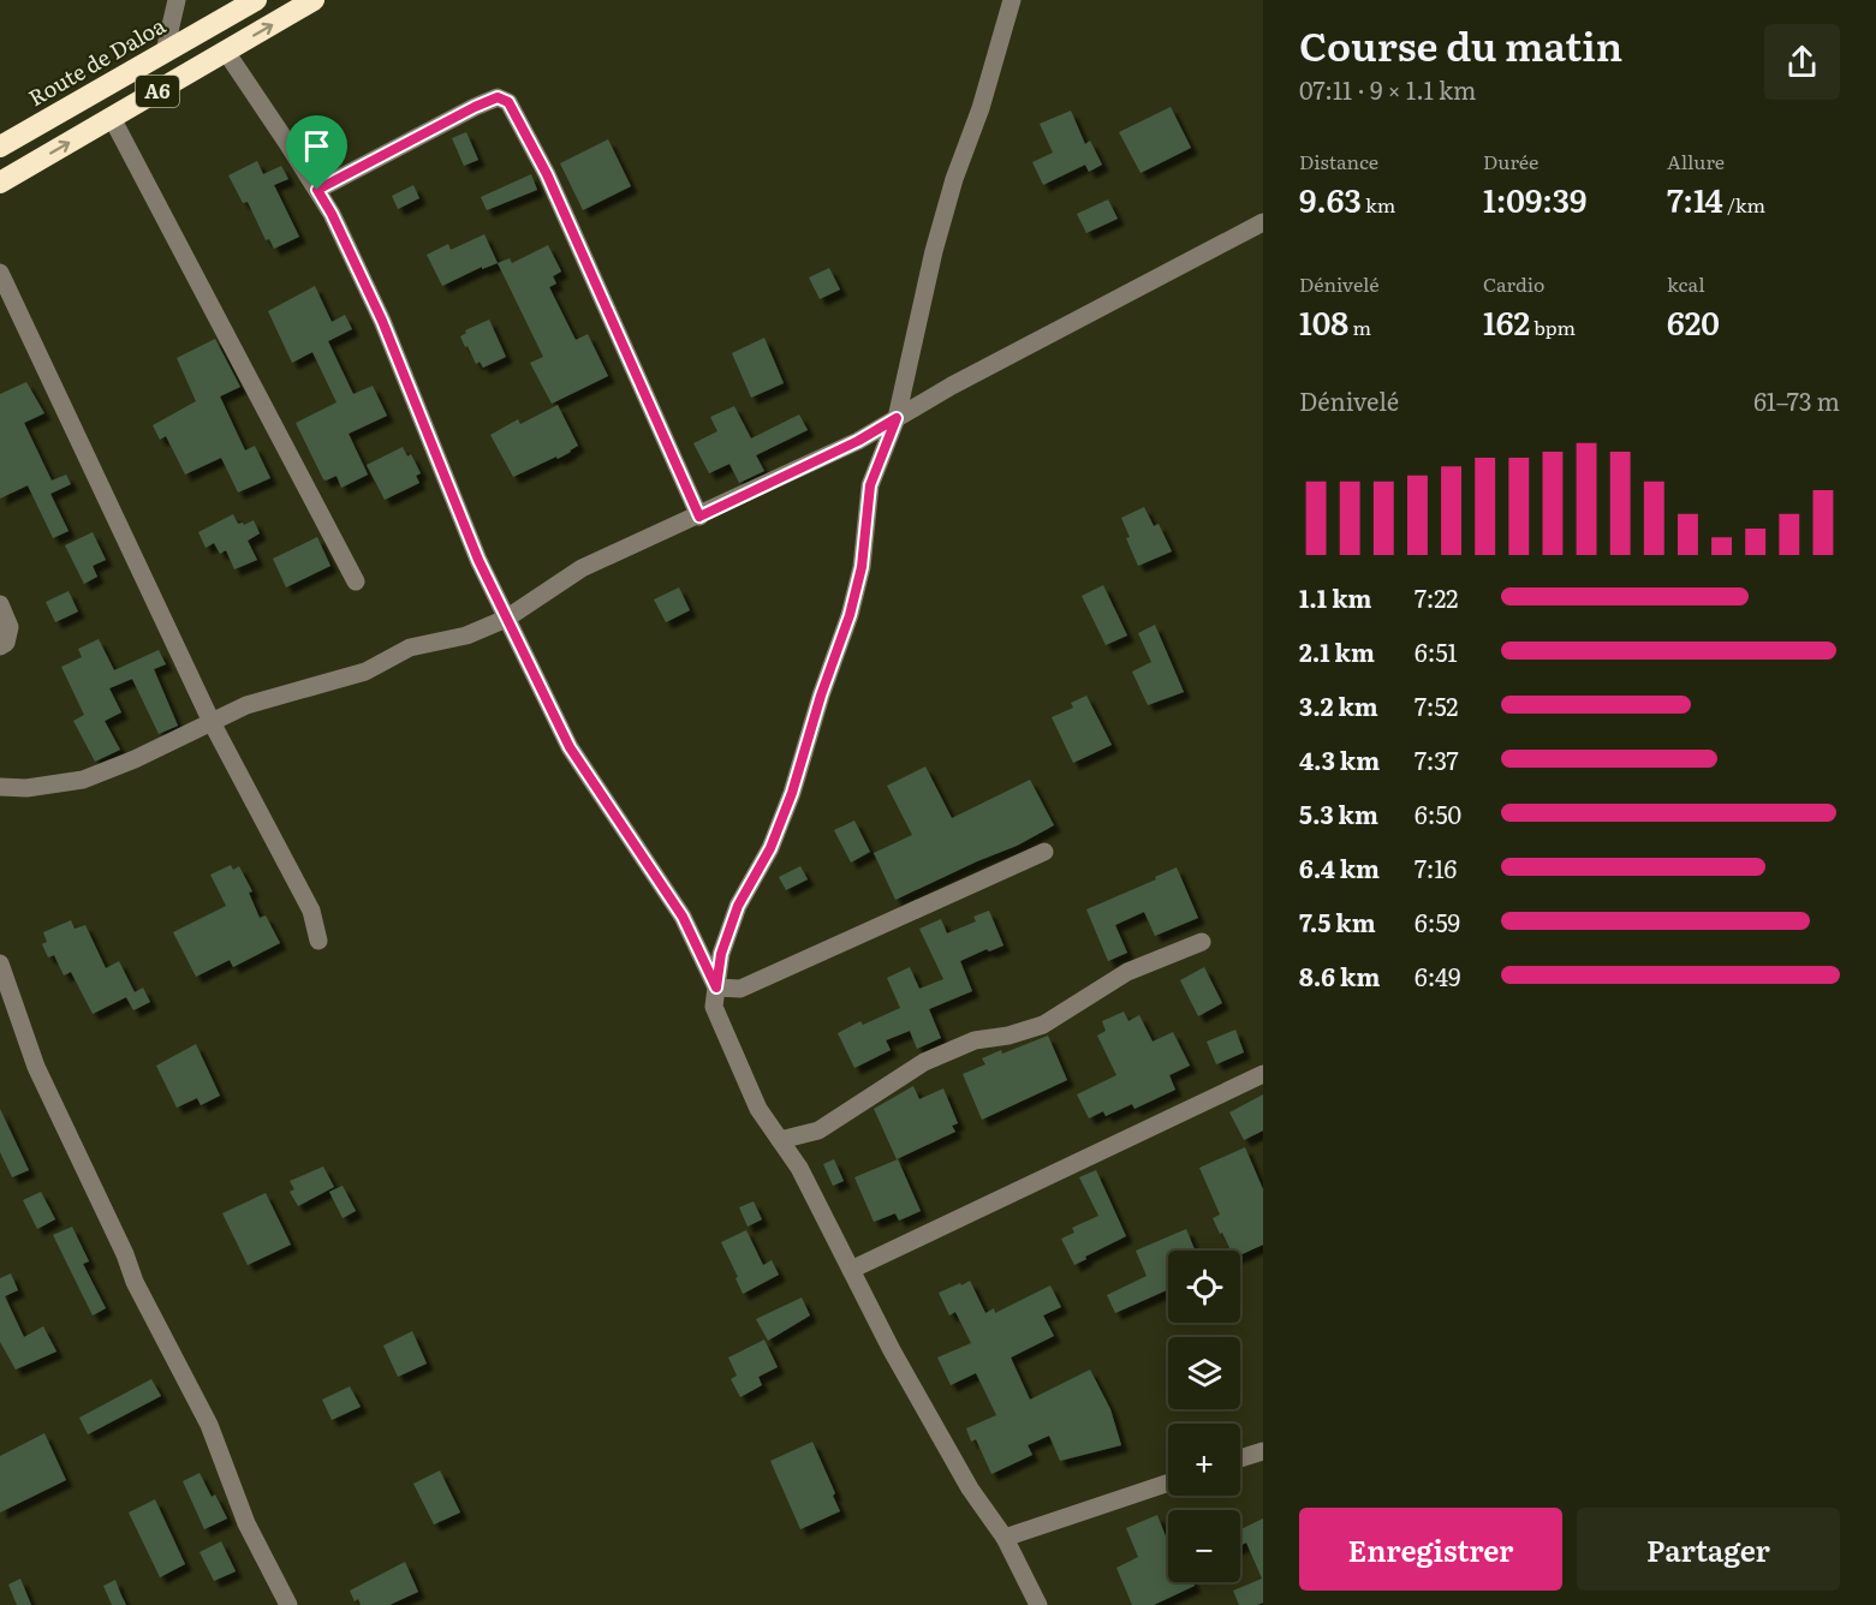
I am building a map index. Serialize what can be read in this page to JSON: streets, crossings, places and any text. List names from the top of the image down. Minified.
{"streets":{"highway":["Route de Daloa","A6"]},"page":{"heading":["Course du matin","07:11 · 9 × 1.1 km"],"stats":[["Distance","9.63 km"],["Durée","1:09:39"],["Allure","7:14 /km"],["Dénivelé","108 m"],["Cardio","162 bpm"],["kcal","620"]],"chart":["Dénivelé","61–73 m"],"list":[{"name":"1.1 km","note":"7:22"},{"name":"2.1 km","note":"6:51"},{"name":"3.2 km","note":"7:52"},{"name":"4.3 km","note":"7:37"},{"name":"5.3 km","note":"6:50"},{"name":"6.4 km","note":"7:16"},{"name":"7.5 km","note":"6:59"},{"name":"8.6 km","note":"6:49"}],"map_buttons":["+","−"],"buttons":["Enregistrer","Partager"]}}
